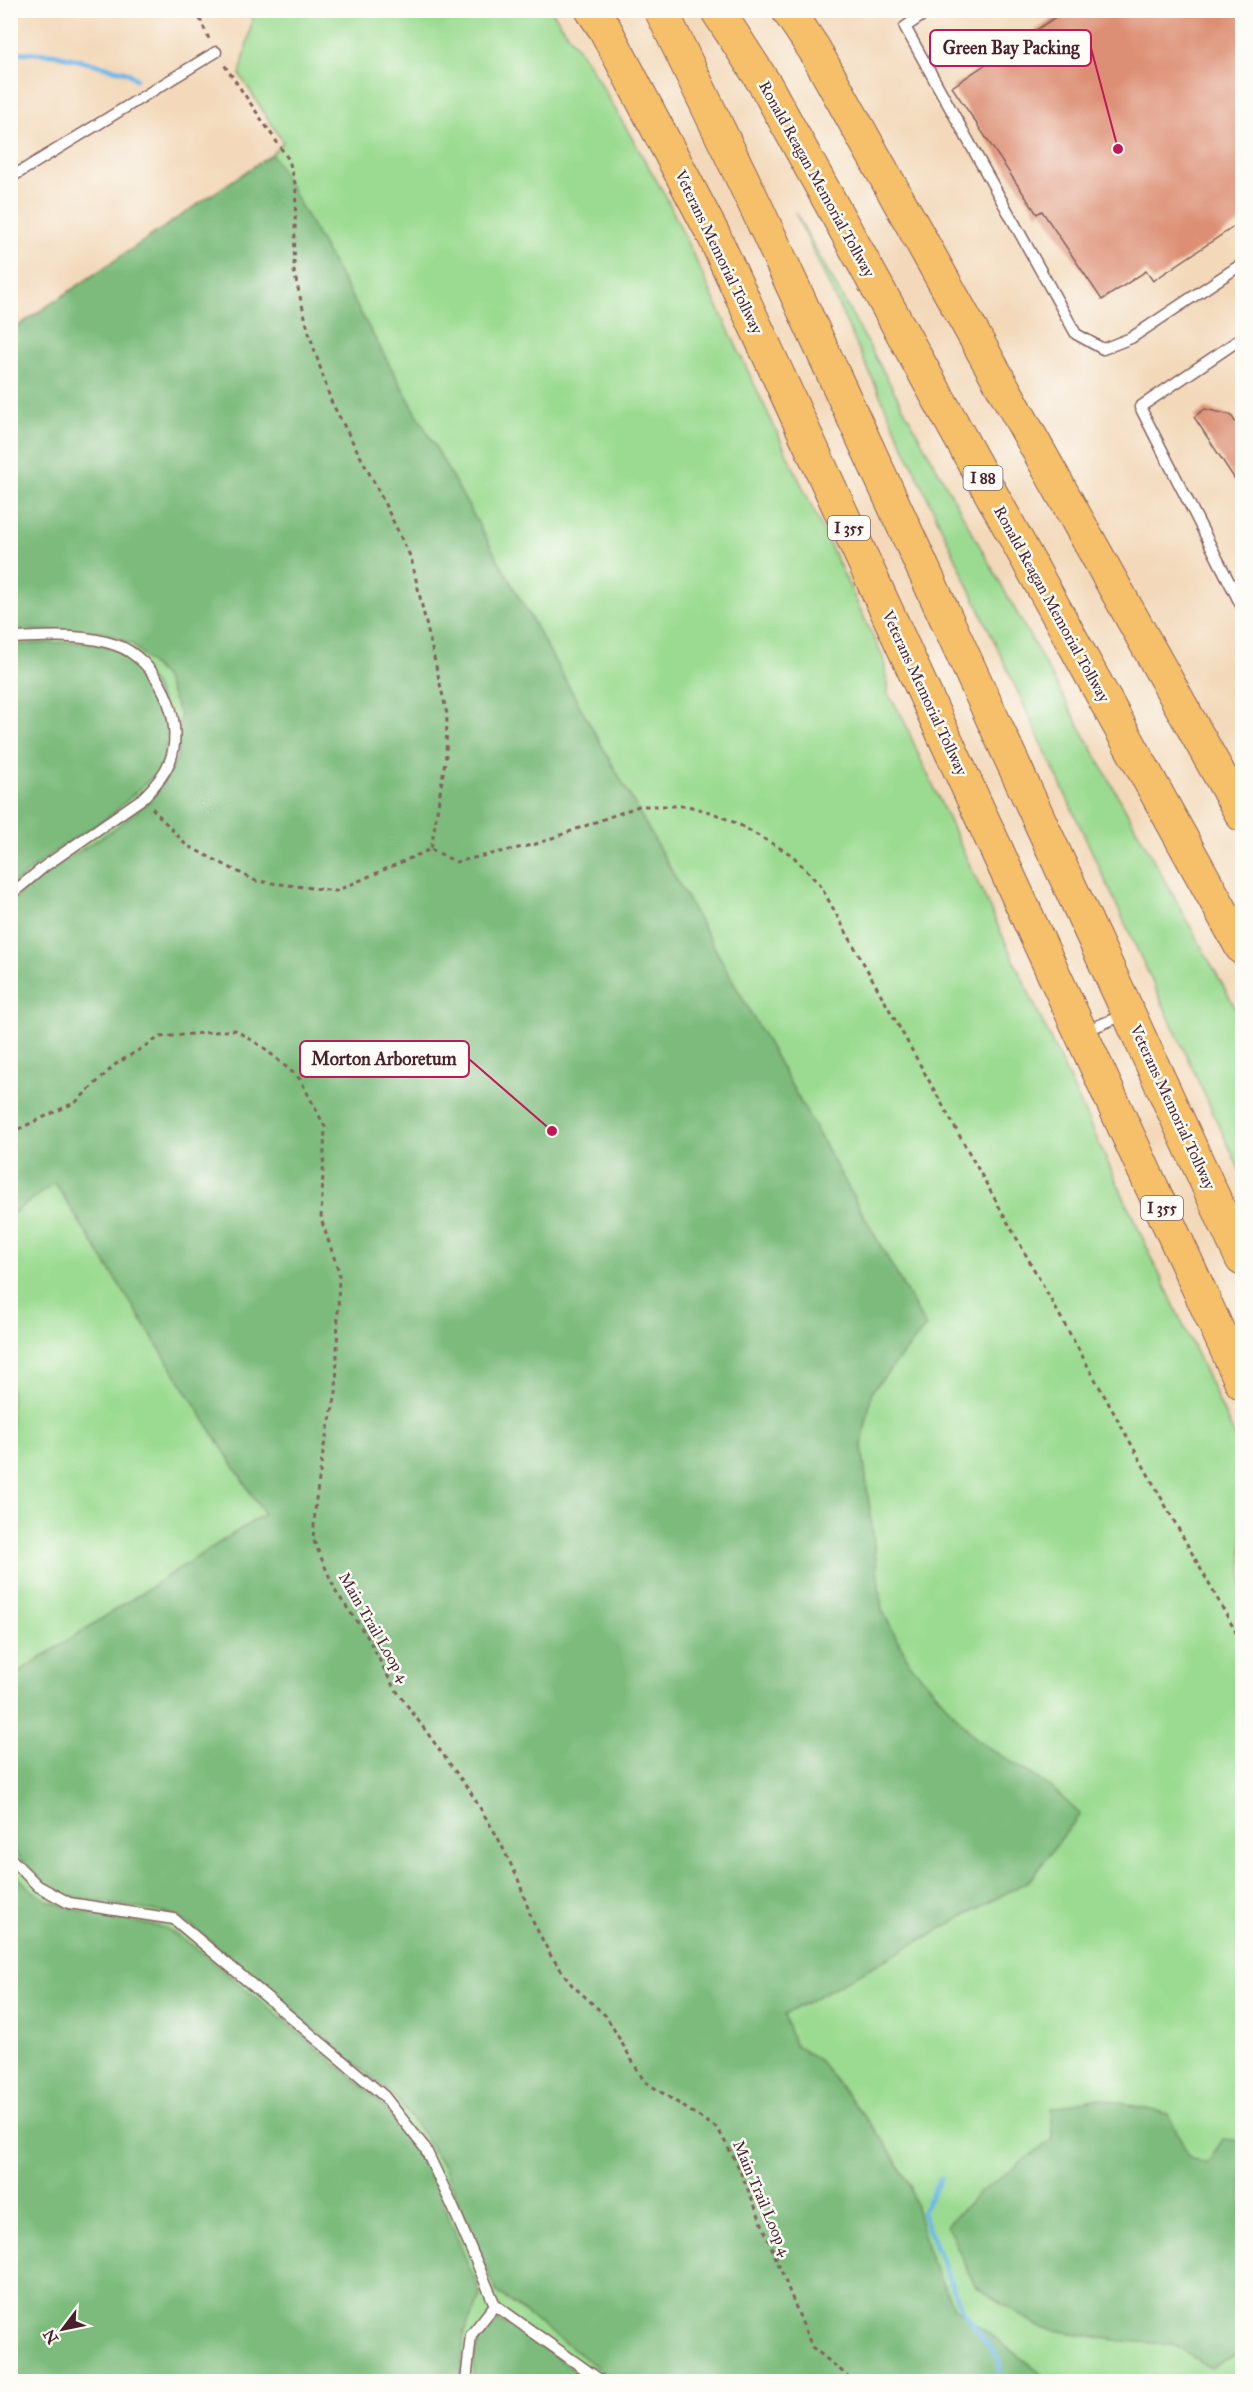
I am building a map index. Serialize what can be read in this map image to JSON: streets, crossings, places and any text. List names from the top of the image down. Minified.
{"streets":{"highway":["Ronald Reagan Memorial Tollway","Veterans Memorial Tollway","I 88","I 355"],"path":["Main Trail Loop 4"]},"places":["Green Bay Packing","Morton Arboretum"],"north":"bottom left"}
